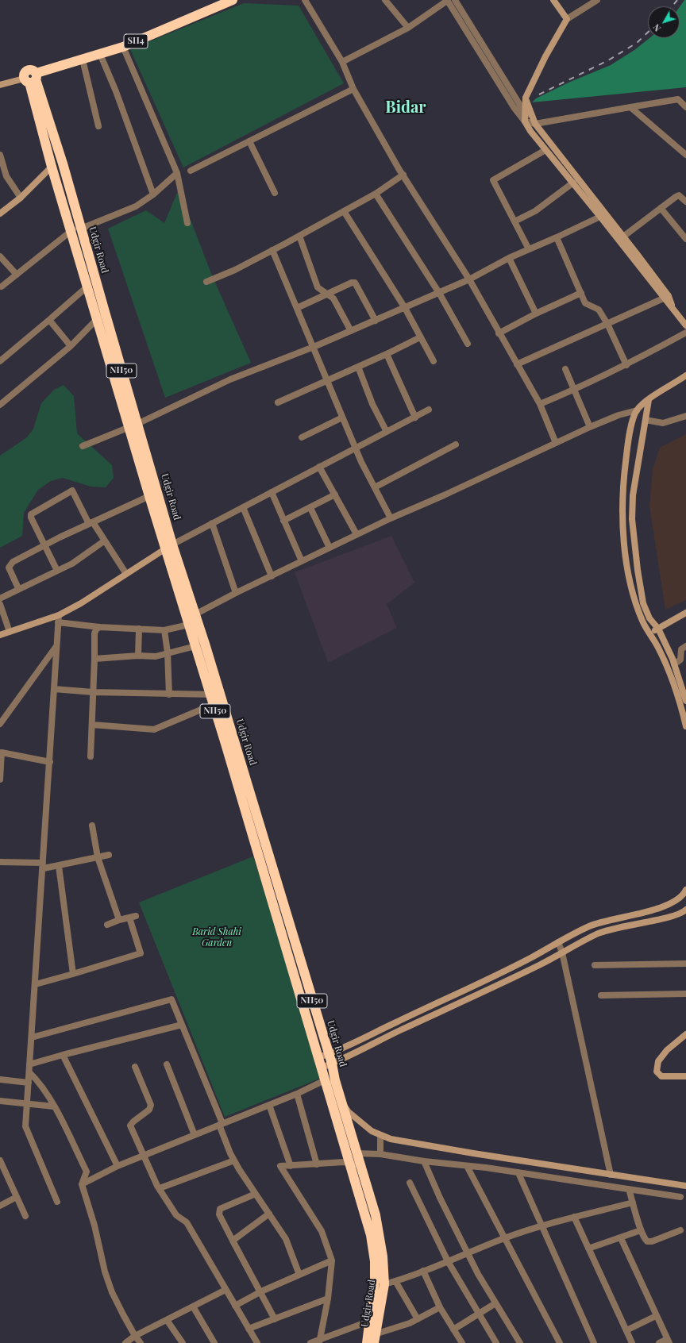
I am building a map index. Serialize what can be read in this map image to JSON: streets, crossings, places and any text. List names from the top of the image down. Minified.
{"streets":{"highway":["SH4","Udgir Road","NH50"]},"crossings":[["SH4","Udgir Road"]],"districts":["Bidar"],"parks":["Barid Shahi Garden"],"north":"bottom left"}
